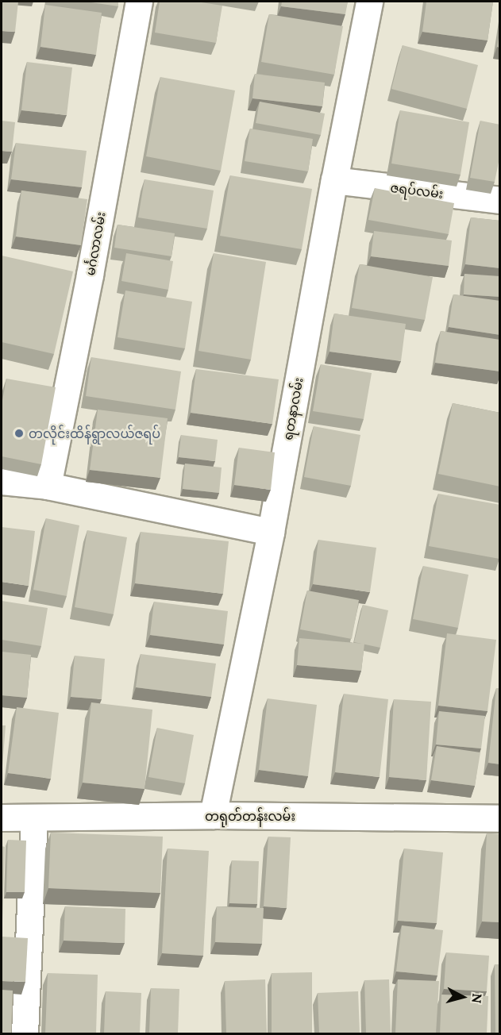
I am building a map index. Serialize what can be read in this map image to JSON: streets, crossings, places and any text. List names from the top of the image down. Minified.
{"streets":{"street":["ဇရပ်လမ်း","မင်္ဂလာလမ်း","ရတနာလမ်း","တရုတ်တန်းလမ်း"]},"crossings":[["ဇရပ်လမ်း","ရတနာလမ်း"],["ရတနာလမ်း","တရုတ်တန်းလမ်း"]],"places":["တလိုင်းထိန်ရွာလယ်ဇရပ်"],"north":"right"}
